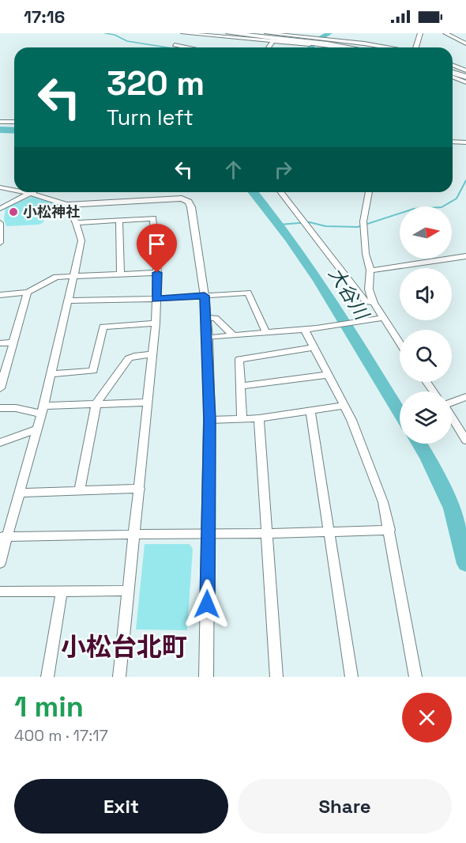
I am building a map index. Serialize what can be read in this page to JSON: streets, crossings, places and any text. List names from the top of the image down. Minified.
{"districts":["小松台北町"],"water":["大谷川"],"places":["小松神社"],"north":"right","page":{"status":"17:16","turn":["320 m","Turn left"],"heading":["1 min","400 m · 17:17"],"buttons":["Exit","Share"]}}
